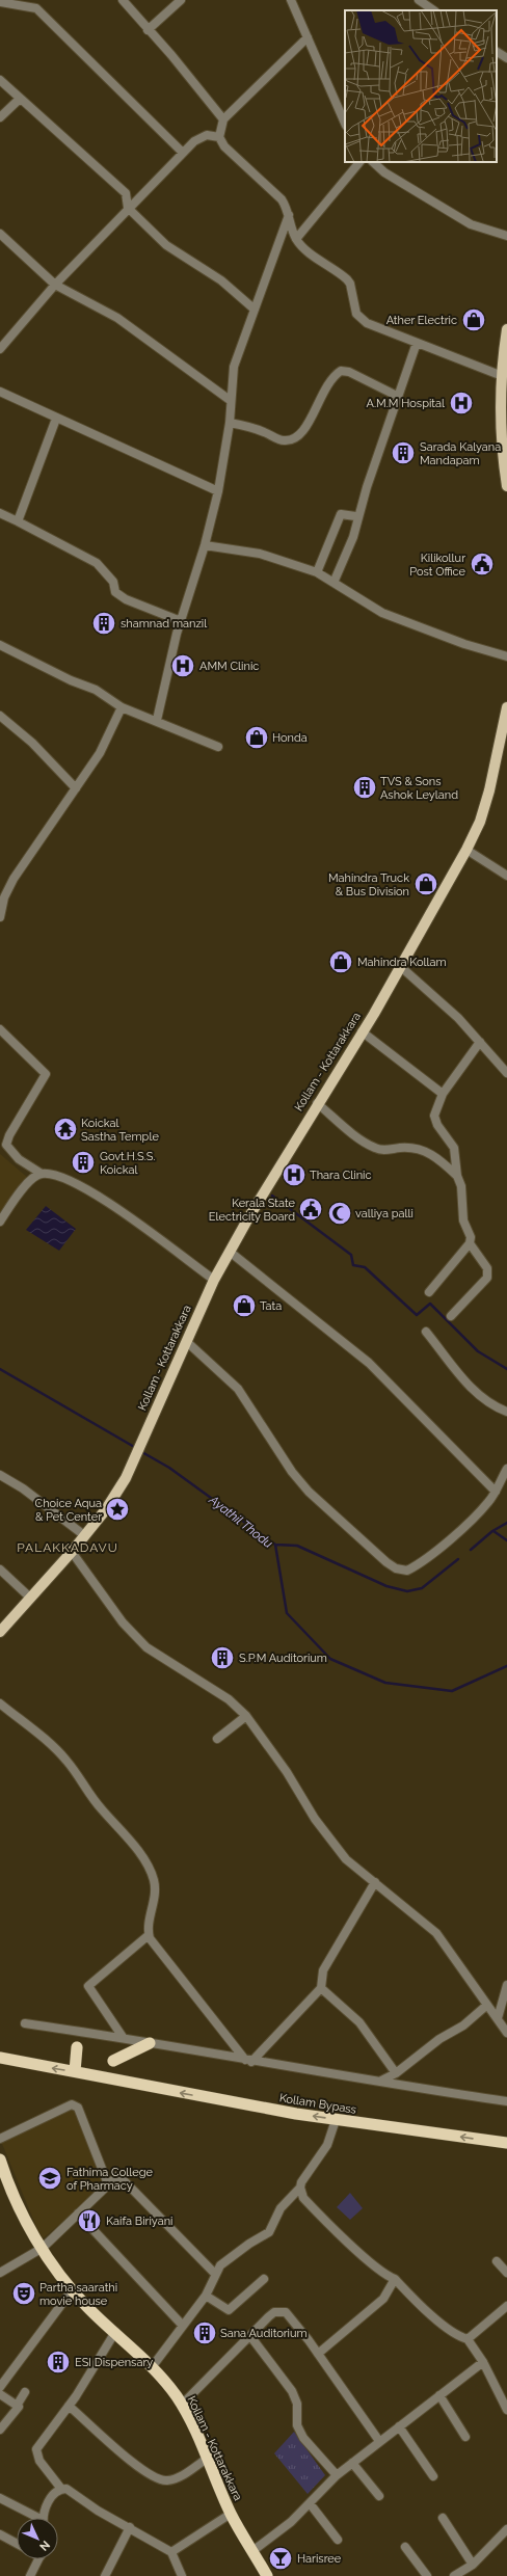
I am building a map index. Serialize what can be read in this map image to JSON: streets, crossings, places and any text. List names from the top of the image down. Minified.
{"streets":{"highway":["Kollam - Kottarakkara","Kollam Bypass"]},"one_way":["Kollam Bypass"],"districts":["PALAKKADAVU"],"water":["Ayathil Thodu"],"places":{"shop":["Ather Electric","Honda","Mahindra Truck & Bus Division","Mahindra Kollam","Tata"],"hospital":["A.M.M Hospital","AMM Clinic","Thara Clinic"],"building":["Sarada Kalyana Mandapam","shamnad manzil","TVS & Sons Ashok Leyland","Govt.H.S.S. Koickal","S.P.M Auditorium","Sana Auditorium","ESI Dispensary"],"public building":["Kilikollur Post Office","Kerala State Electricity Board"],"temple":["Koickal Sastha Temple"],"mosque":["valliya palli"],"place":["Choice Aqua & Pet Center"],"school or university":["Fathima College of Pharmacy"],"restaurant":["Kaifa Biriyani"],"theatre":["Partha saarathi movie house"],"bar":["Harisree"]},"north":"bottom right"}
